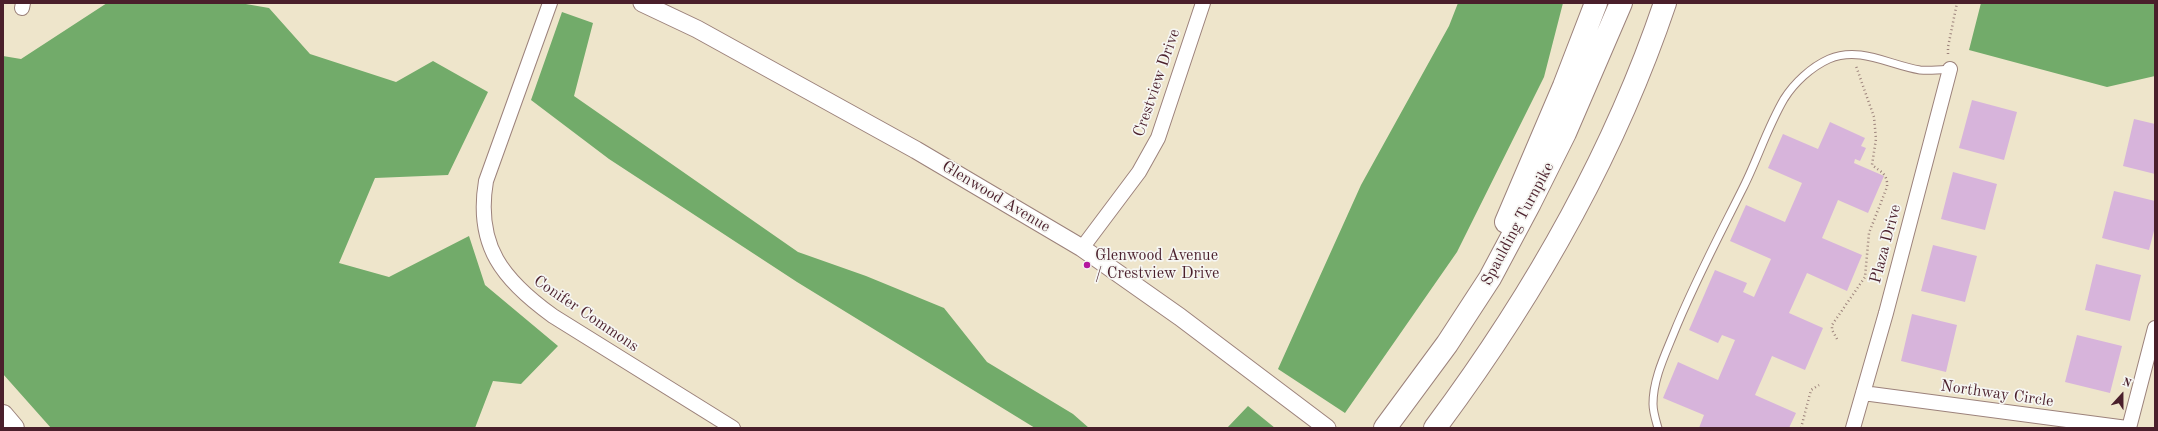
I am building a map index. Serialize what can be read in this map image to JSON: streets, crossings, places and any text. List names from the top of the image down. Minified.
{"streets":{"highway":["Spaulding Turnpike"],"street":["Crestview Drive","Glenwood Avenue","Plaza Drive","Conifer Commons","Northway Circle"]},"crossings":[["Crestview Drive","Glenwood Avenue"],["Plaza Drive","Northway Circle"]],"places":["Glenwood Avenue / Crestview Drive"],"north":"top"}
